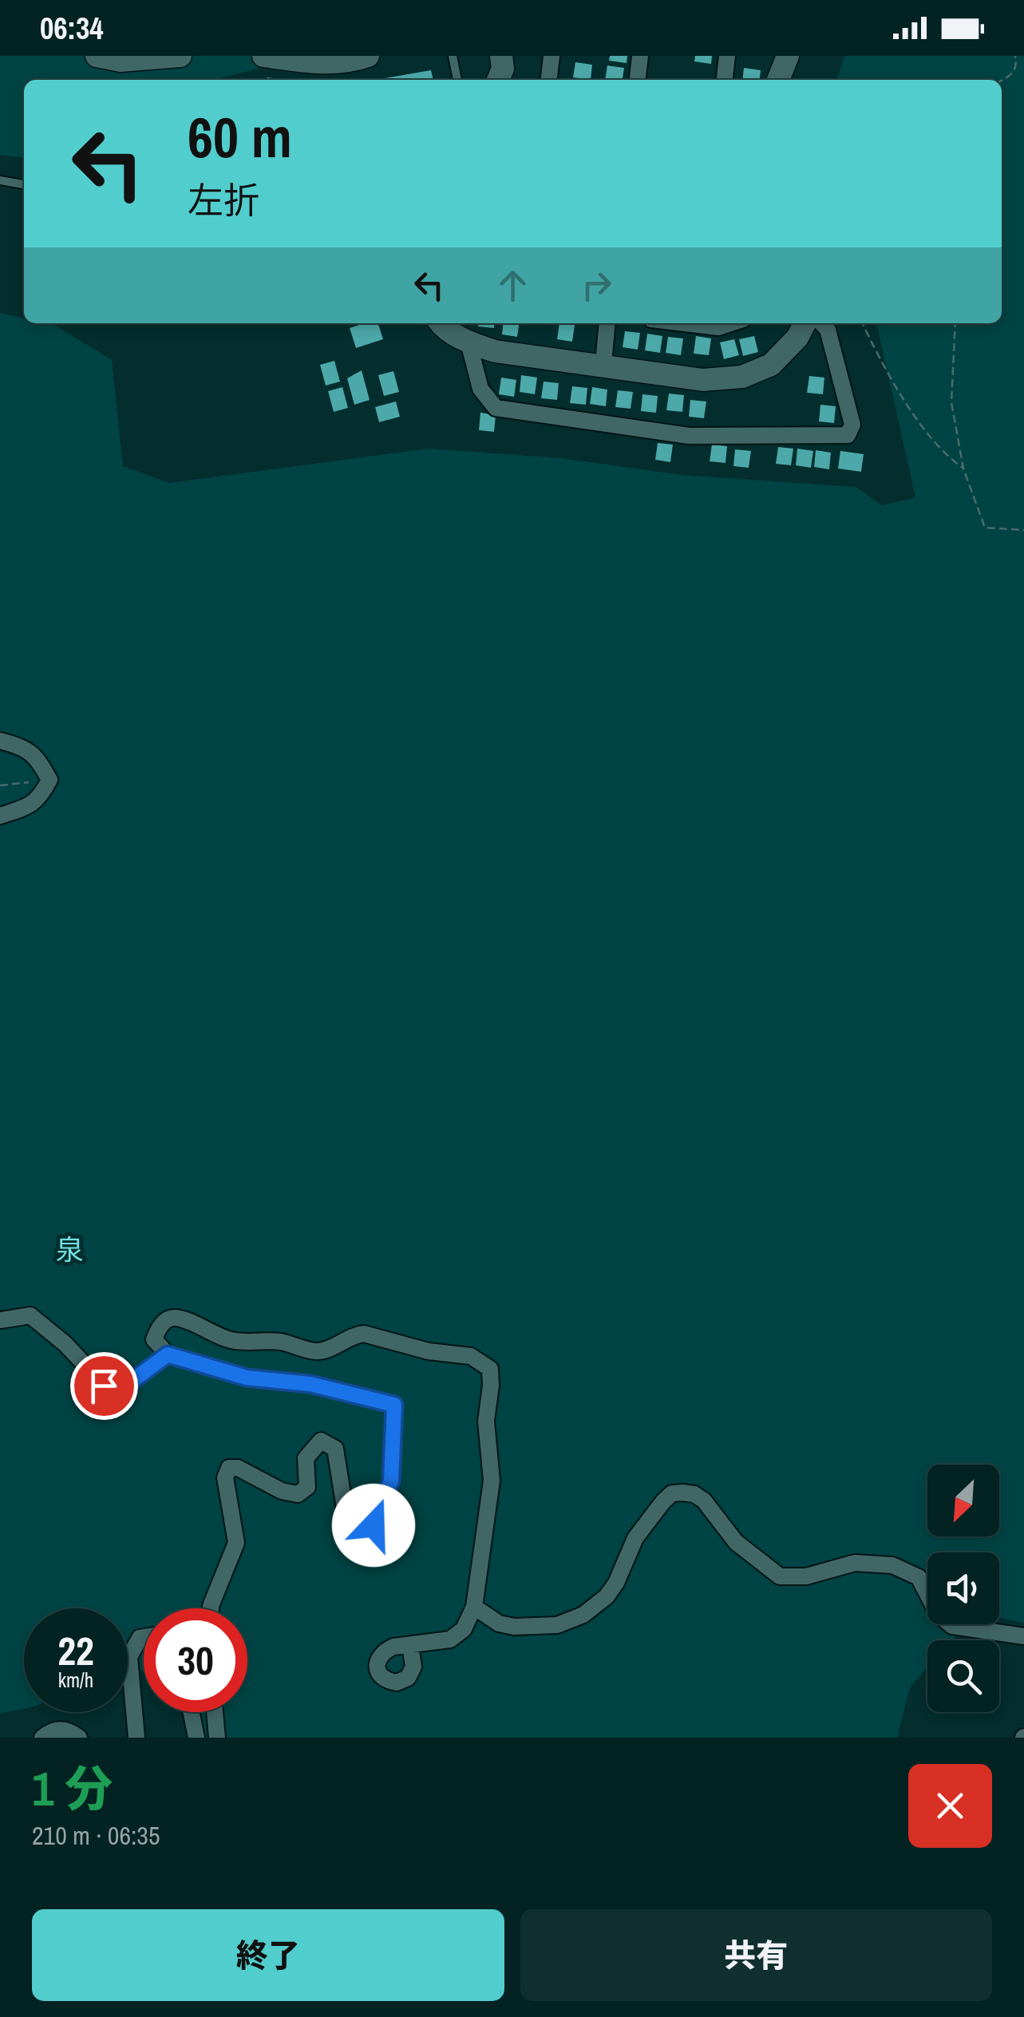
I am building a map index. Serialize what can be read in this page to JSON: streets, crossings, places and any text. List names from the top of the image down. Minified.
{"districts":["泉"],"north":"bottom left","page":{"status":"06:34","turn":["60 m","左折"],"speed":"22 km/h","limit":"30","heading":["1 分","210 m · 06:35"],"buttons":["終了","共有"]}}
